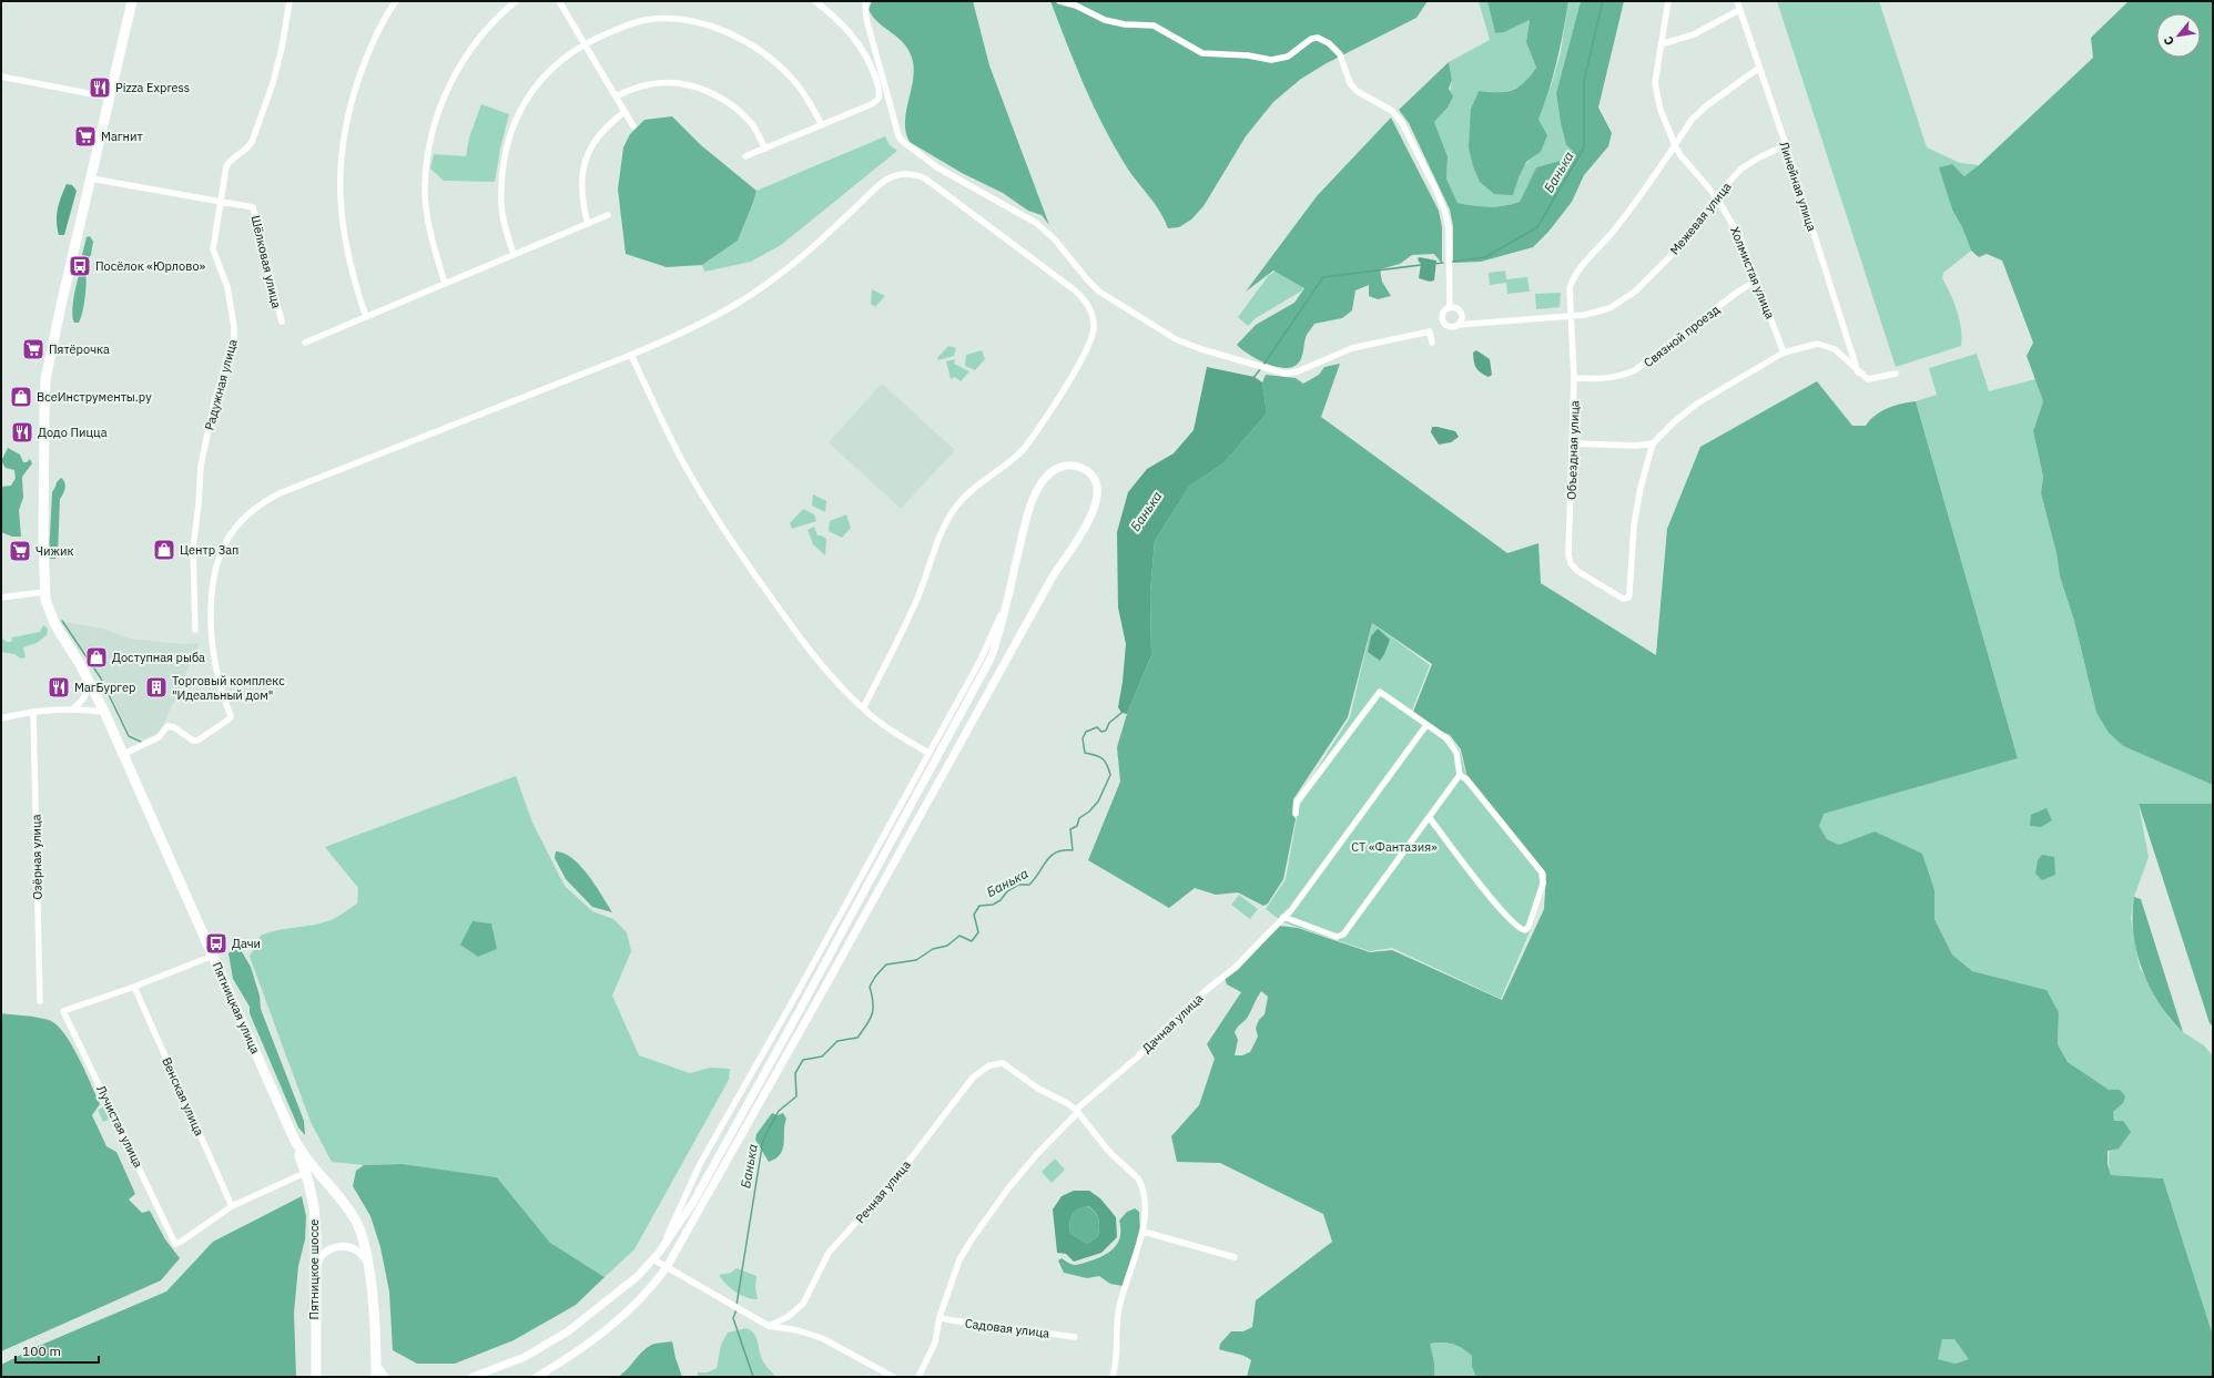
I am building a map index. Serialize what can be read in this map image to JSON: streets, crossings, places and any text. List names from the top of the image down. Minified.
{"streets":{"main road":["Пятницкая улица","Пятницкое шоссе"],"street":["Линейная улица","Межевая улица","Шёлковая улица","Холмистая улица","Связной проезд","Радужная улица","Объездная улица","Озёрная улица","Дачная улица","Венская улица","Лучистая улица","Речная улица","Садовая улица"]},"crossings":[["Линейная улица","Межевая улица"],["Линейная улица","Объездная улица"],["Межевая улица","Холмистая улица"],["Межевая улица","Объездная улица"],["Шёлковая улица","Радужная улица"],["Холмистая улица","Связной проезд"],["Холмистая улица","Объездная улица"],["Связной проезд","Объездная улица"],["Пятницкая улица","Пятницкое шоссе"],["Дачная улица","Речная улица"],["Дачная улица","Садовая улица"],["Венская улица","Лучистая улица"]],"water":["Банька"],"parks":["СТ «Фантазия»"],"places":{"restaurant":["Pizza Express","Додо Пицца","МагБургер"],"supermarket":["Магнит","Пятёрочка","Чижик"],"bus stop":["Посёлок «Юрлово»","Дачи"],"shop":["ВсеИнструменты.ру","Центр Зап","Доступная рыба"],"building":["Торговый комплекс \"Идеальный дом\""]},"scale_bar":"100 m","north":"bottom left"}
